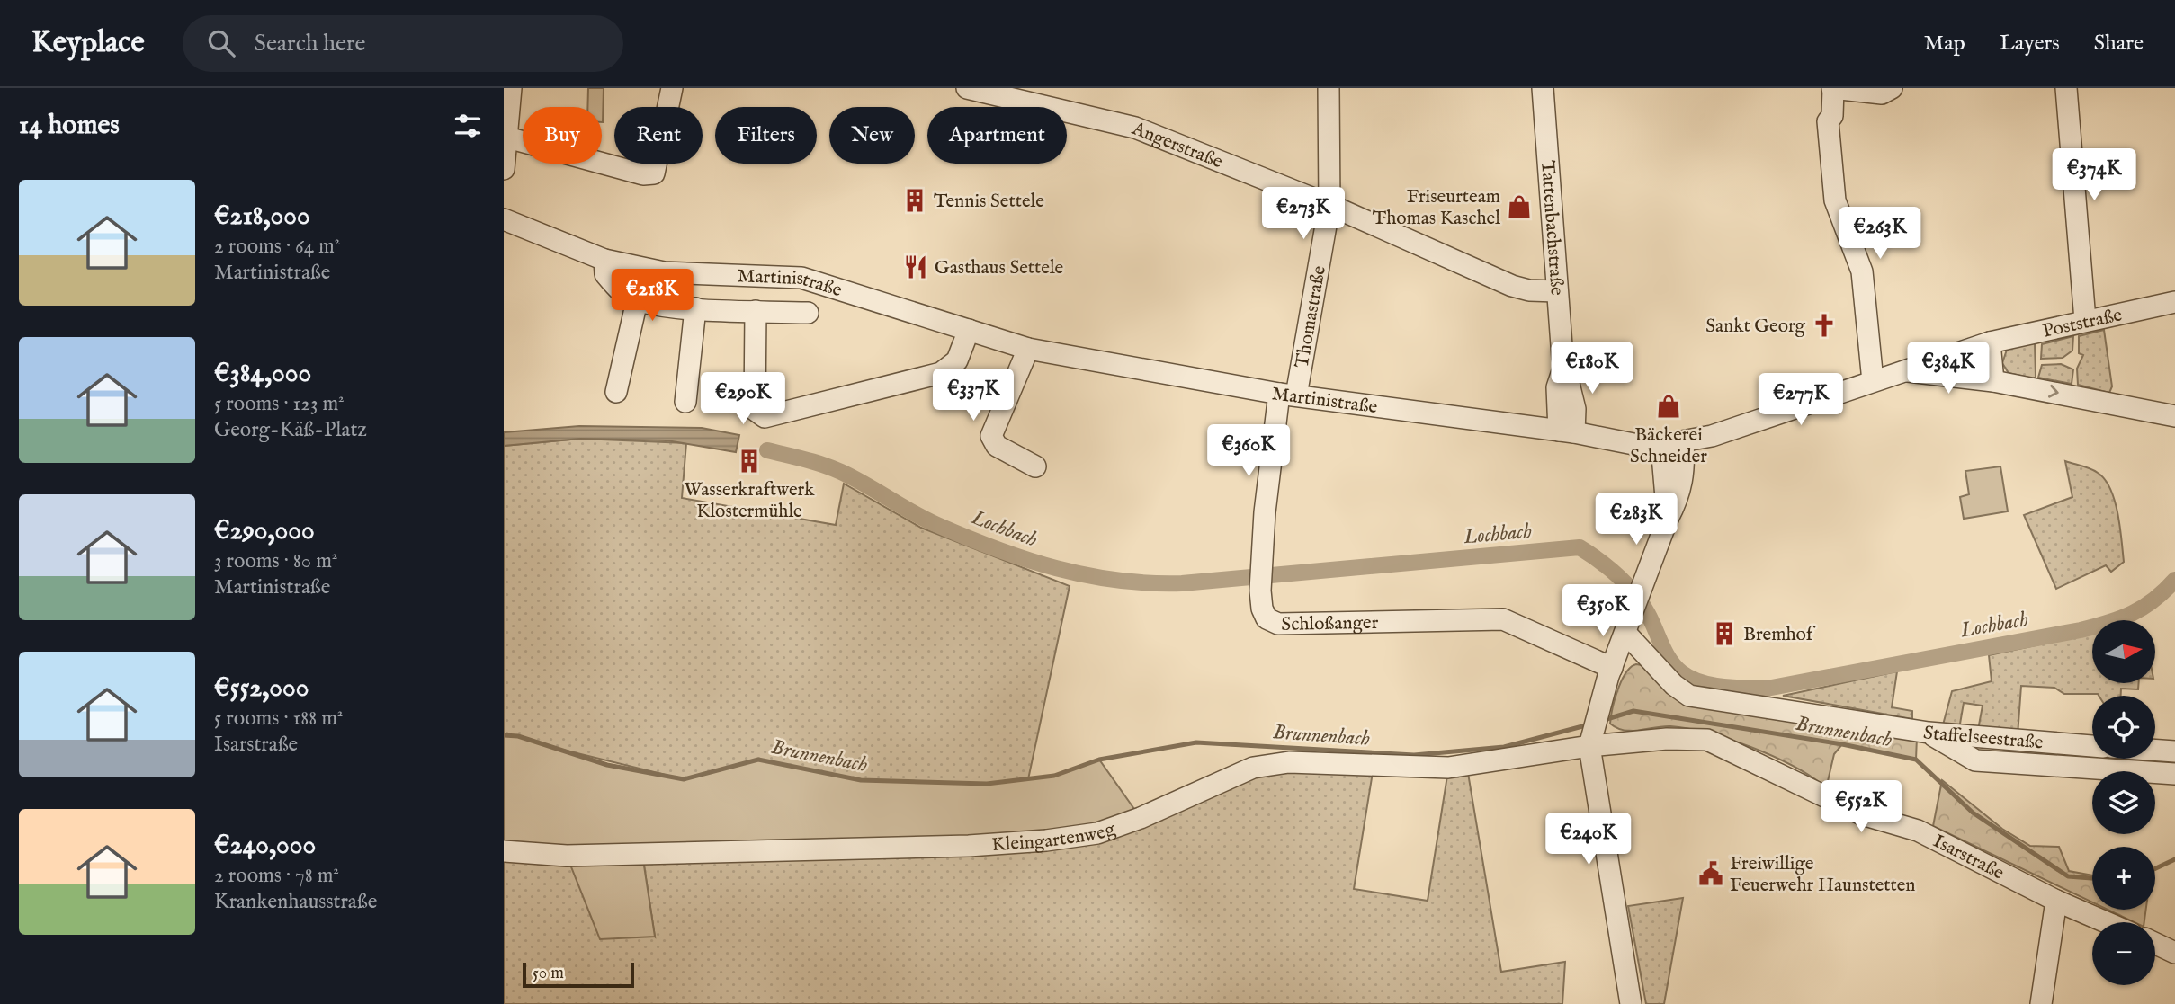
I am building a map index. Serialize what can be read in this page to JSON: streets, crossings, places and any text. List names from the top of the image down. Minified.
{"streets":{"street":["Angerstraße","Tattenbachstraße","Martinistraße","Thomastraße","Poststraße","Schloßanger","Staffelseestraße","Kleingartenweg","Isarstraße"]},"crossings":[["Angerstraße","Tattenbachstraße"],["Angerstraße","Thomastraße"],["Tattenbachstraße","Martinistraße"],["Martinistraße","Thomastraße"],["Martinistraße","Poststraße"],["Martinistraße","Schloßanger"],["Thomastraße","Schloßanger"],["Kleingartenweg","Isarstraße"]],"water":["Lochbach","Brunnenbach"],"places":{"building":["Tennis Settele","Wasserkraftwerk Klostermühle","Bremhof"],"shop":["Friseurteam Thomas Kaschel","Bäckerei Schneider"],"restaurant":["Gasthaus Settele"],"church":["Sankt Georg"],"public building":["Freiwillige Feuerwehr Haunstetten"]},"scale_bar":"50 m","north":"right","page":{"header":"Keyplace","search":"Search here","nav":["Map","Layers","Share"],"heading":"14 homes","chip":["Buy","Rent","Filters","New","Apartment"],"price":["€374K","€273K","€263K","€218K","€180K","€384K","€337K","€290K","€277K","€360K","€283K","€350K","€552K","€240K"],"list":[{"name":"€218,000","note":"2 rooms · 64 m² · Martinistraße"},{"name":"€384,000","note":"5 rooms · 123 m² · Georg-Käß-Platz"},{"name":"€290,000","note":"3 rooms · 80 m² · Martinistraße"},{"name":"€552,000","note":"5 rooms · 188 m² · Isarstraße"},{"name":"€240,000","note":"2 rooms · 78 m² · Krankenhausstraße"}],"map_buttons":["+","−"],"scale":"50 m"}}
